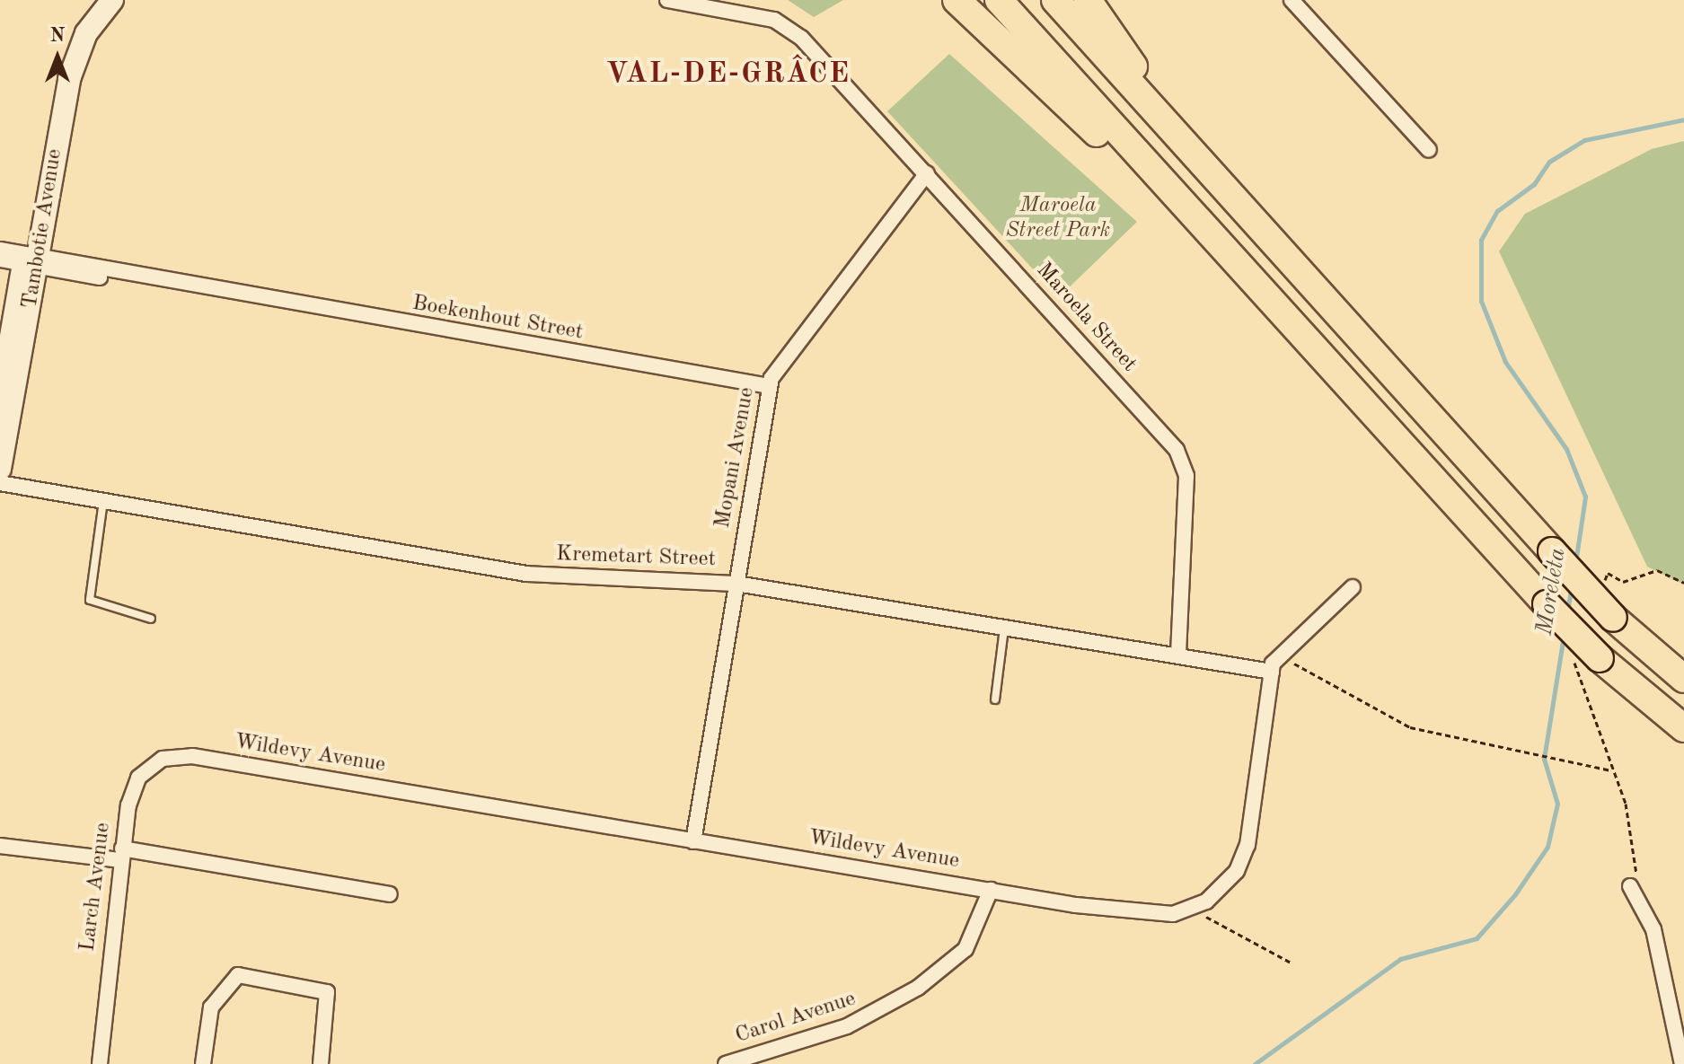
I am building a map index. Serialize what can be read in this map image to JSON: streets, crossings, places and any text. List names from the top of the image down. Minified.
{"streets":{"main road":["Tambotie Avenue"],"street":["Maroela Street","Boekenhout Street","Mopani Avenue","Kremetart Street","Wildevy Avenue","Larch Avenue","Carol Avenue"]},"crossings":[["Tambotie Avenue","Boekenhout Street"],["Maroela Street","Mopani Avenue"],["Maroela Street","Kremetart Street"],["Boekenhout Street","Mopani Avenue"],["Mopani Avenue","Kremetart Street"],["Mopani Avenue","Wildevy Avenue"],["Kremetart Street","Wildevy Avenue"],["Wildevy Avenue","Larch Avenue"],["Wildevy Avenue","Carol Avenue"]],"districts":["VAL-DE-GRÂCE"],"water":["Moreleta"],"parks":["Maroela Street Park"],"north":"top"}
